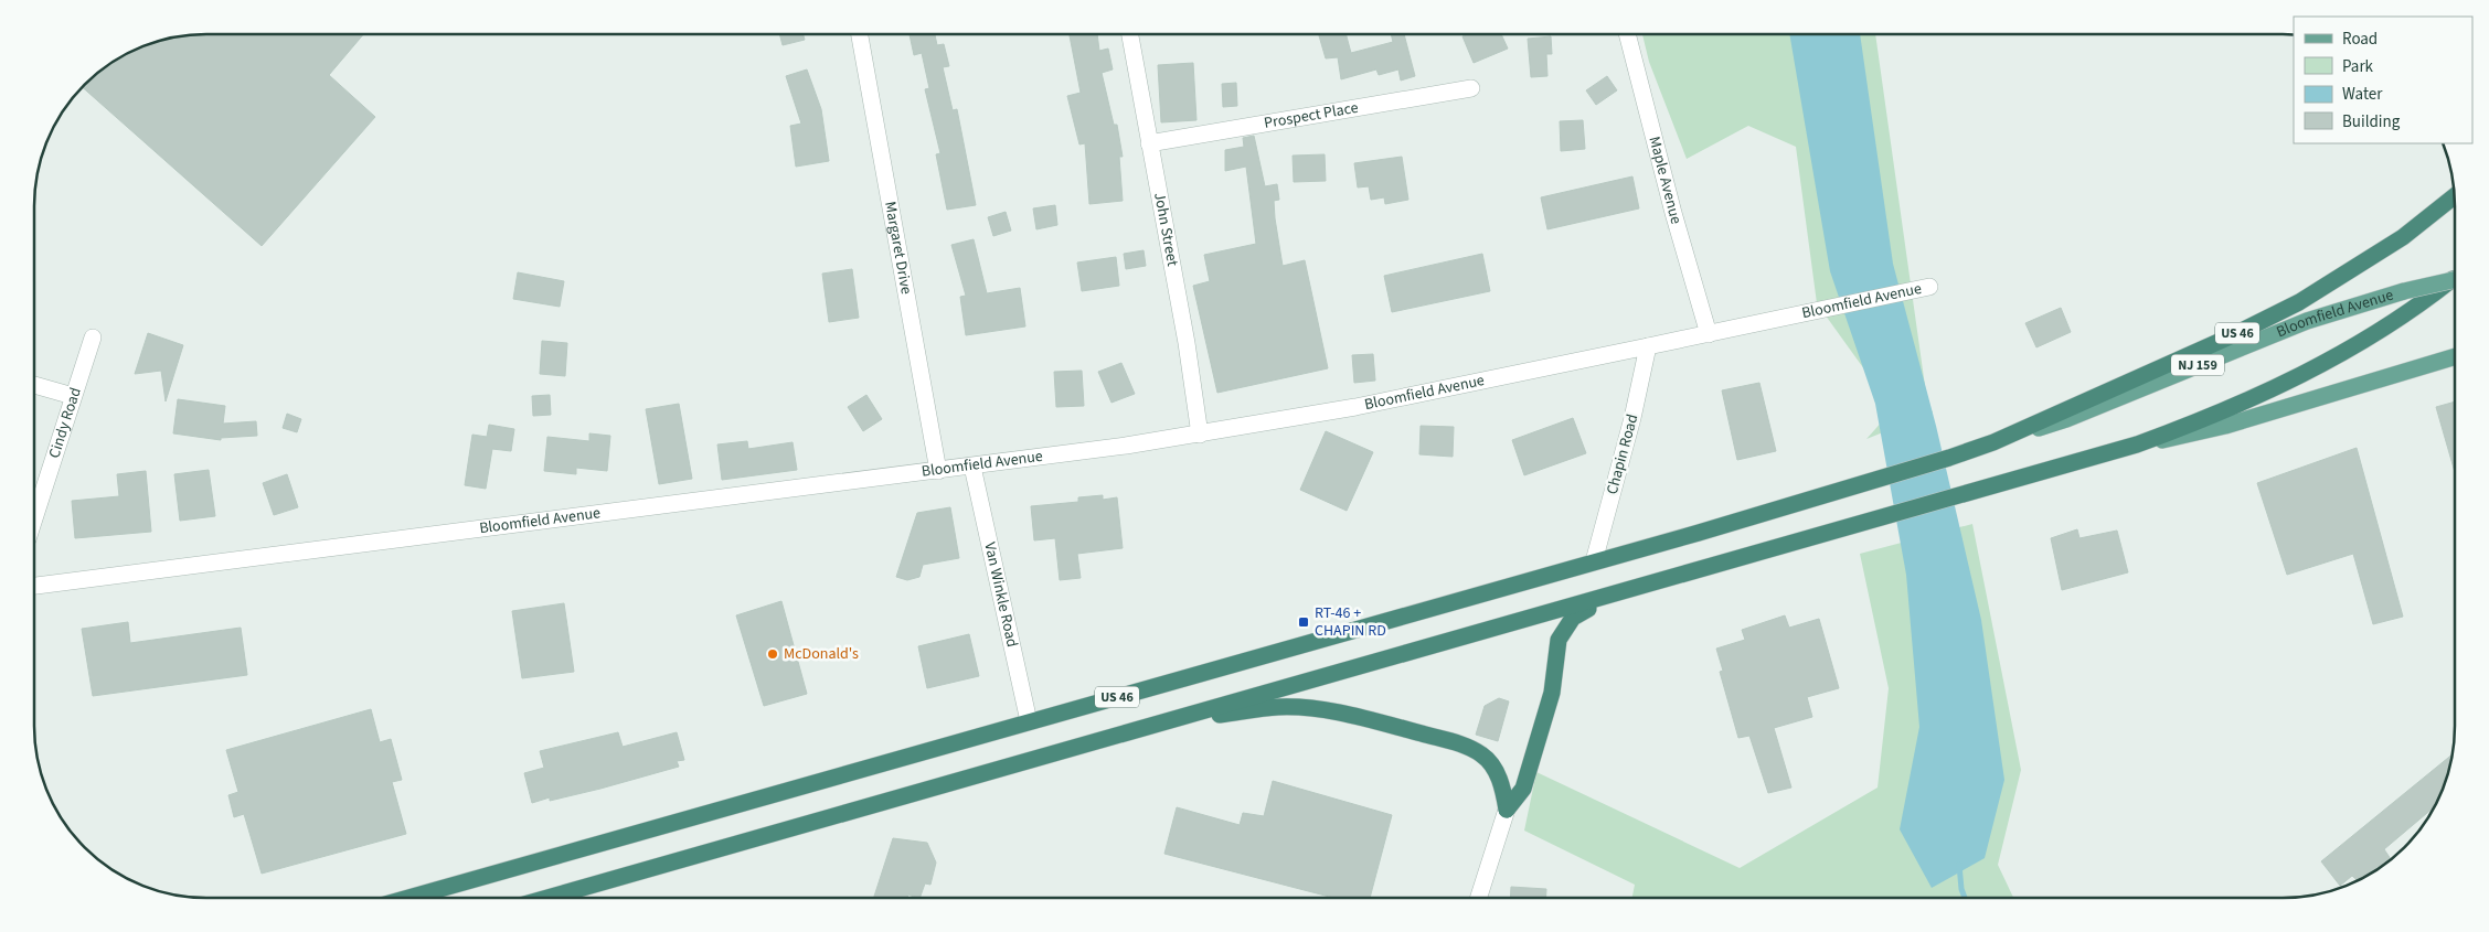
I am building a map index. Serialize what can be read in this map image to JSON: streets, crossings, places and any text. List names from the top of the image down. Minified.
{"streets":{"highway":["US 46"],"main road":["Bloomfield Avenue","NJ 159"],"street":["Prospect Place","Maple Avenue","John Street","Margaret Drive","Cindy Road","Chapin Road","Van Winkle Road"]},"crossings":[["Prospect Place","John Street"],["Maple Avenue","Bloomfield Avenue"],["John Street","Bloomfield Avenue"],["Margaret Drive","Bloomfield Avenue"],["Bloomfield Avenue","US 46"],["Bloomfield Avenue","Chapin Road"],["Bloomfield Avenue","Van Winkle Road"],["US 46","Chapin Road"],["US 46","Van Winkle Road"]],"places":{"transit":["RT-46 + CHAPIN RD"],"other":["McDonald's"]},"legend":["Road","Park","Water","Building"]}
